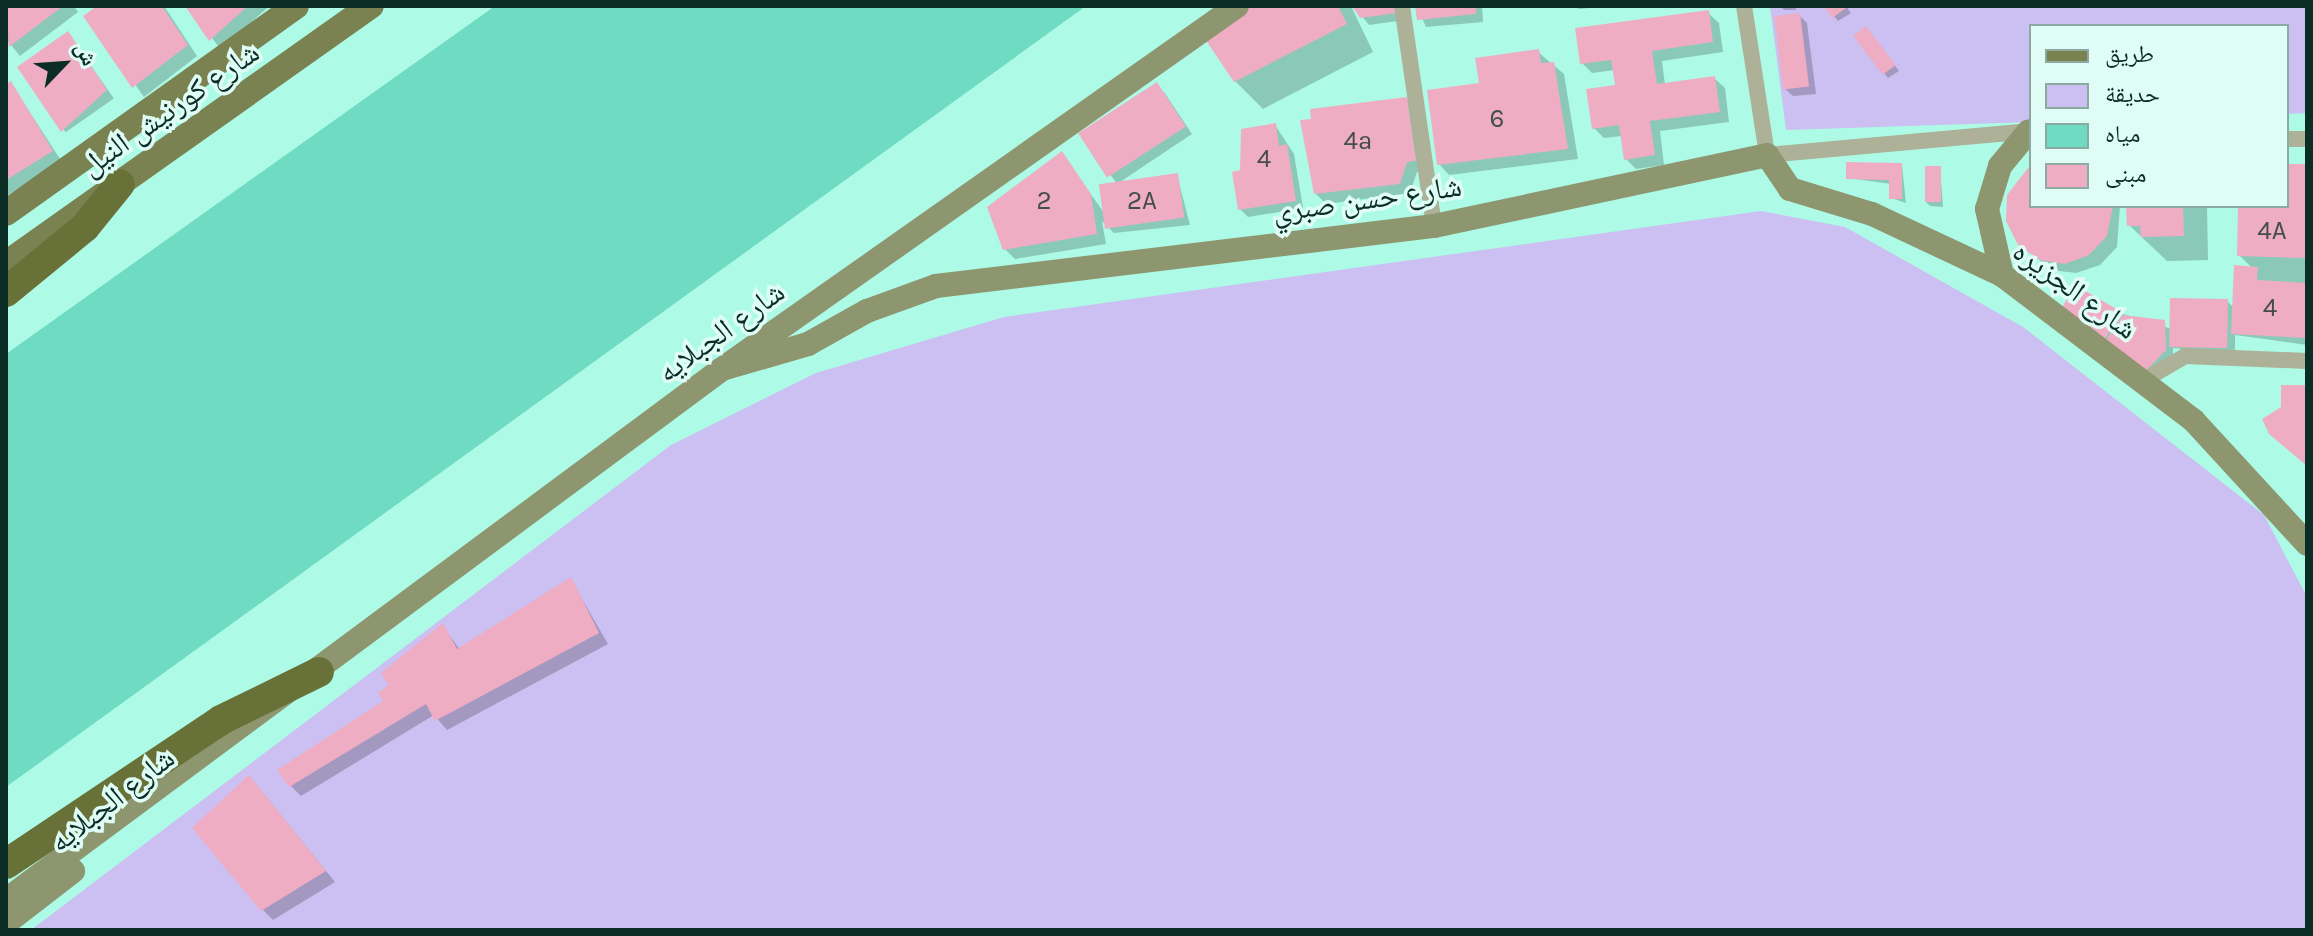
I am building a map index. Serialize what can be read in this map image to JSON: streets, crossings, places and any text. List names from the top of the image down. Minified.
{"streets":{"main road":["شارع كورنيش النيل"],"street":["شارع حسن صبري","شارع الجزيره","شارع الجبلايه"]},"crossings":[["شارع حسن صبري","شارع الجزيره"],["شارع حسن صبري","شارع الجبلايه"]],"house_numbers":["6","4a","4","2","2A","4A","4"],"legend":["طريق","حديقة","مياه","مبنى"],"north":"top right"}
